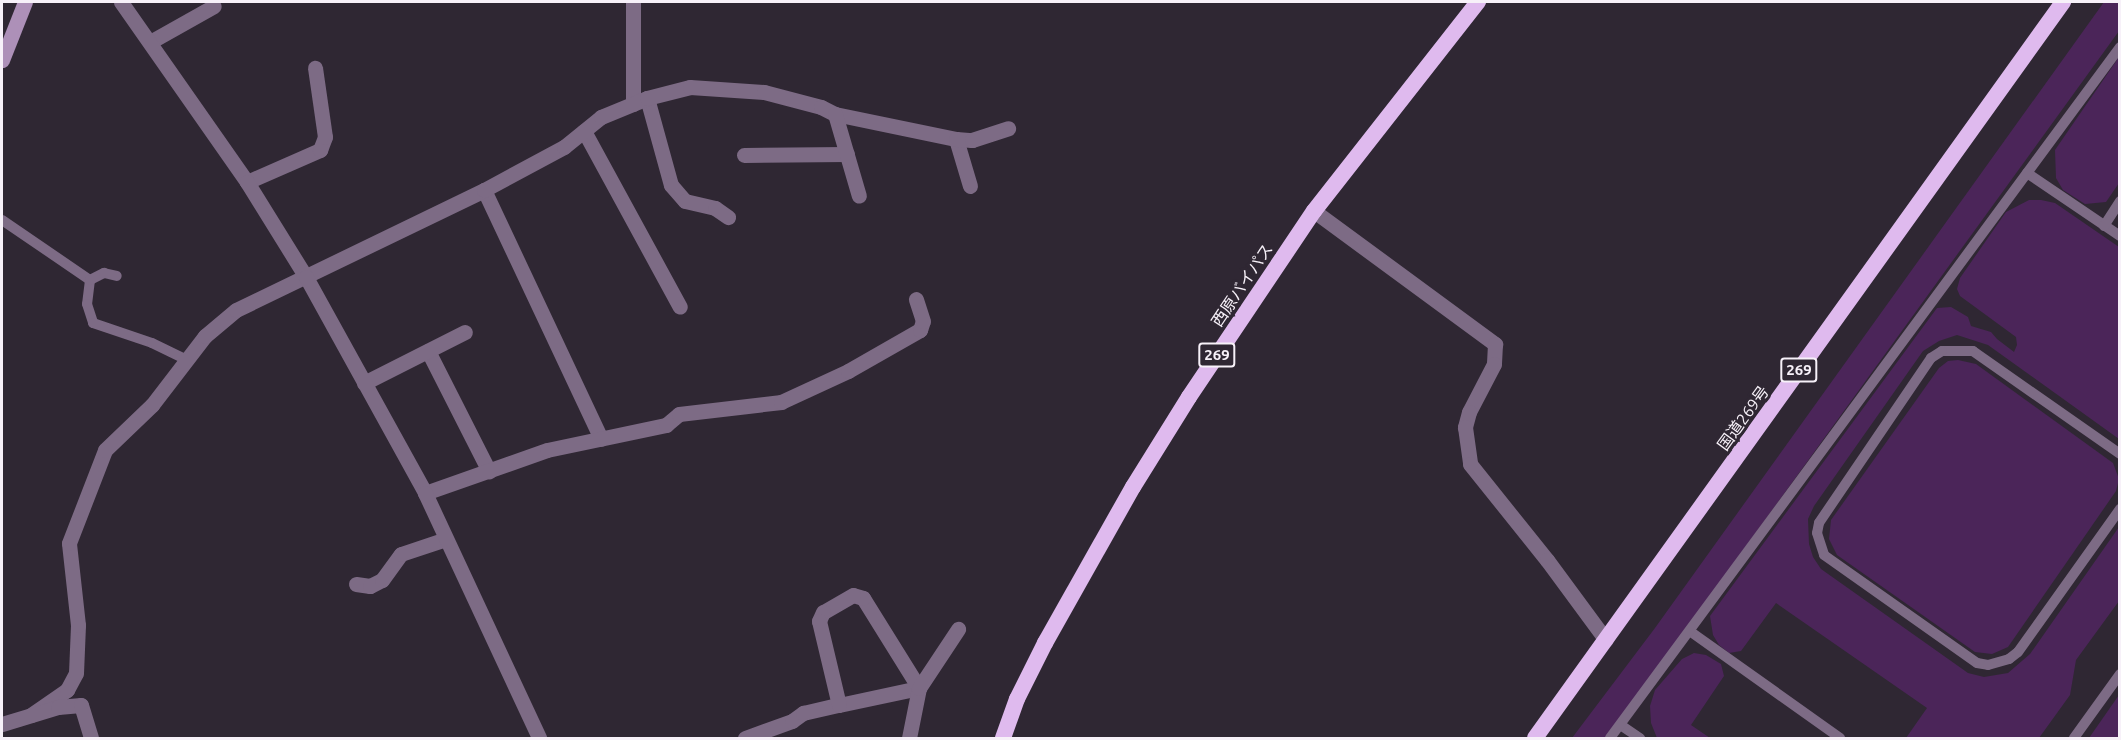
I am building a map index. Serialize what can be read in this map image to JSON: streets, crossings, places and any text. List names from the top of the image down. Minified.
{"streets":{"highway":["西原バイパス","269","国道269号"]}}
